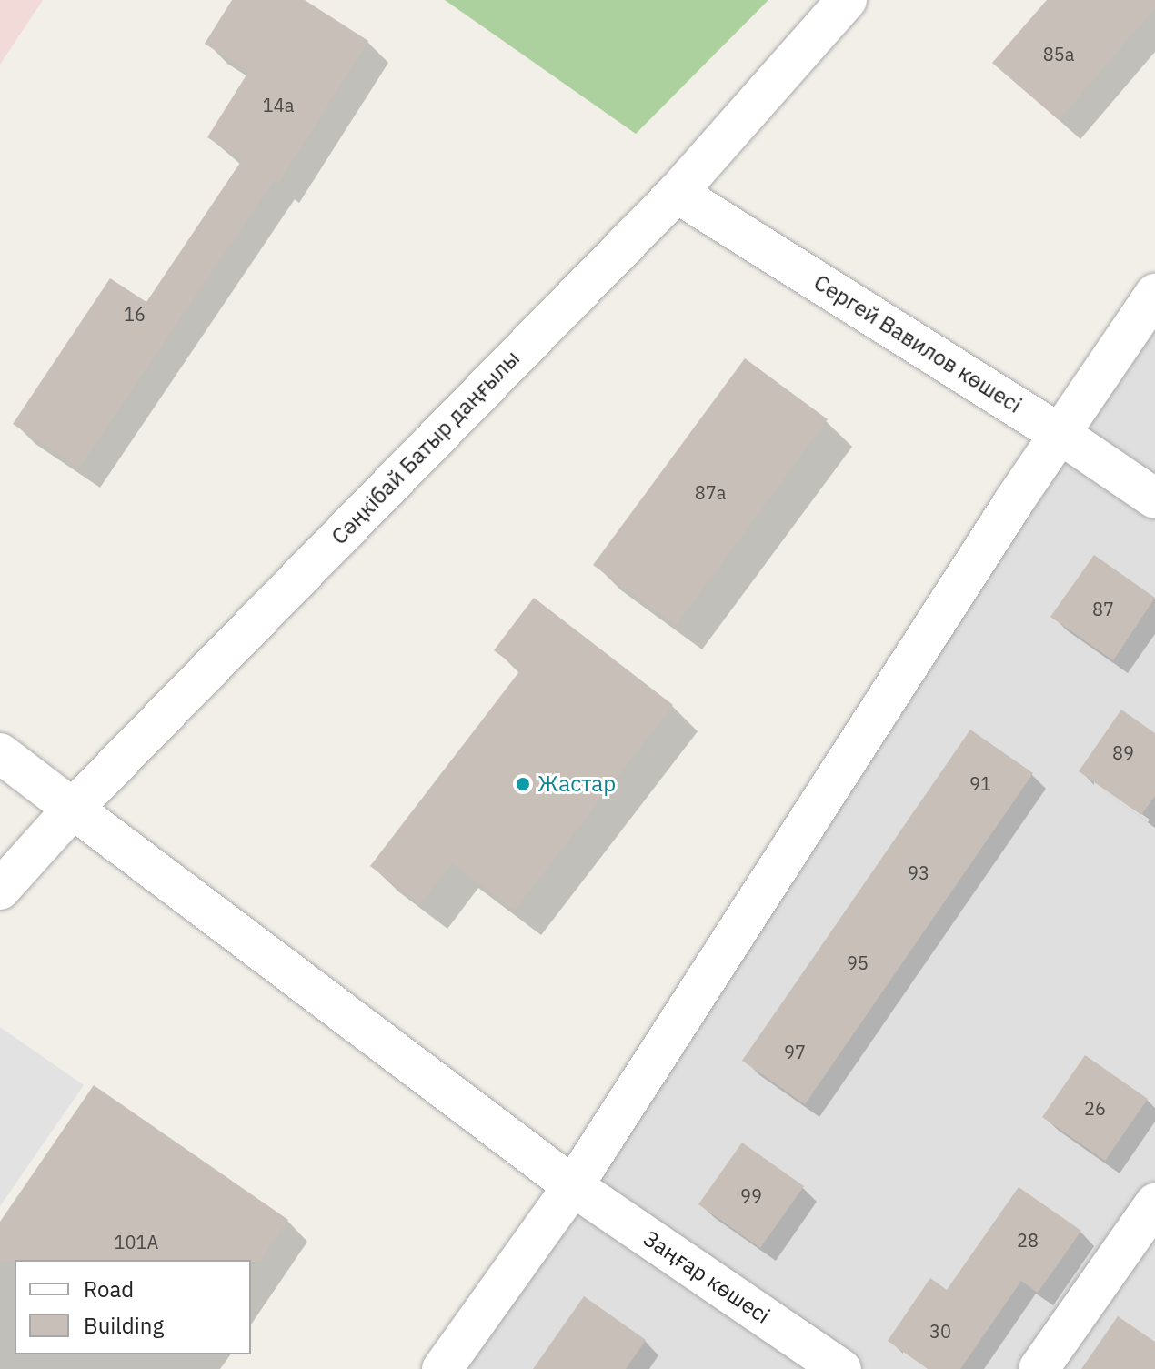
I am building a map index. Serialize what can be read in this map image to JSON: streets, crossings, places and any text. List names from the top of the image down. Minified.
{"streets":{"street":["Сергей Вавилов көшесі","Сәңкібай Батыр даңғылы","Заңғар көшесі"]},"crossings":[["Сергей Вавилов көшесі","Сәңкібай Батыр даңғылы"],["Сәңкібай Батыр даңғылы","Заңғар көшесі"]],"places":["Жастар"],"house_numbers":["85а","14а","16","87а","87","89","91","93","95","97","26","99","28","101А","30"],"legend":["Road","Building"]}
